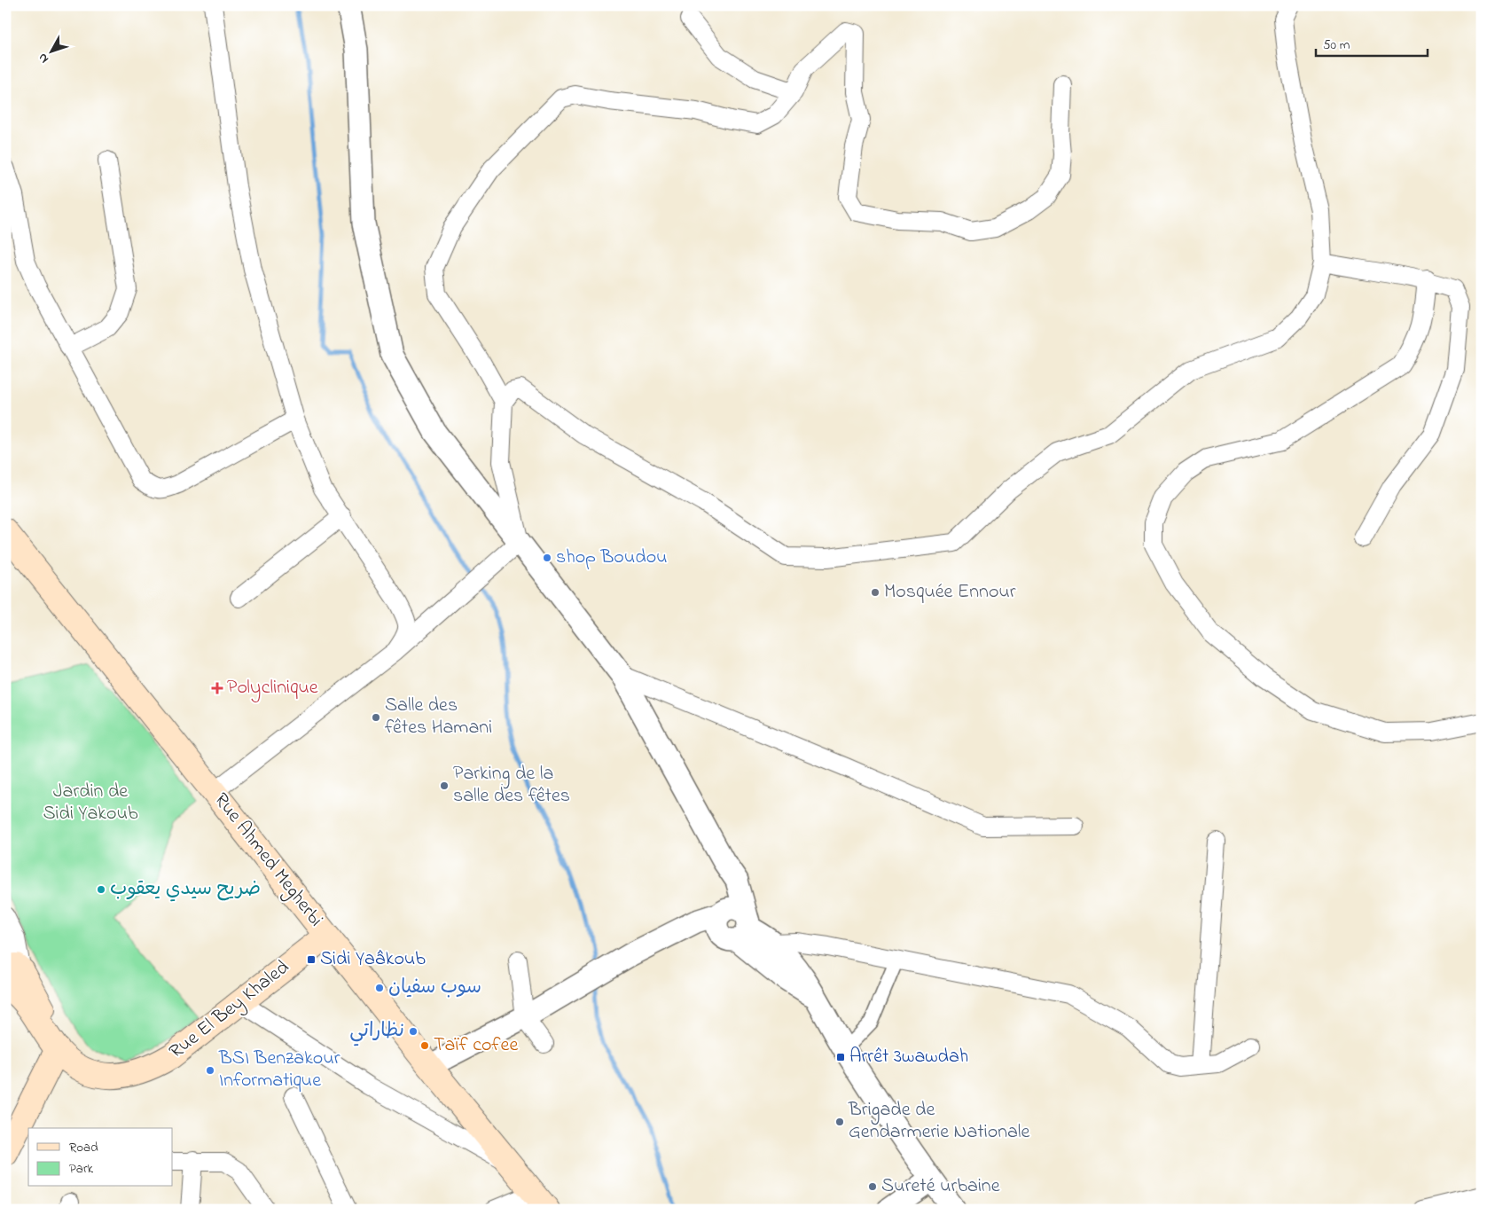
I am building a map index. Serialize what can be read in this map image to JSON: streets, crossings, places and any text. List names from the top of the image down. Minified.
{"streets":{"main road":["Rue Ahmed Megherbi","Rue El Bey Khaled"]},"crossings":[["Rue Ahmed Megherbi","Rue El Bey Khaled"]],"parks":["Jardin de Sidi Yakoub"],"places":{"other":["shop Boudou","Mosquée Ennour","Salle des fêtes Hamani","Parking de la salle des fêtes","ضريح سيدي يعقوب","سوب سفيان","نظاراتي","Taïf cofee","BSI Benzakour Informatique","Brigade de Gendarmerie Nationale","Sureté urbaine"],"health":["Polyclinique"],"transit":["Sidi Yaâkoub","Arrêt 3wawdah"]},"legend":["Road","Park"],"scale_bar":"50 m","north":"bottom left"}
